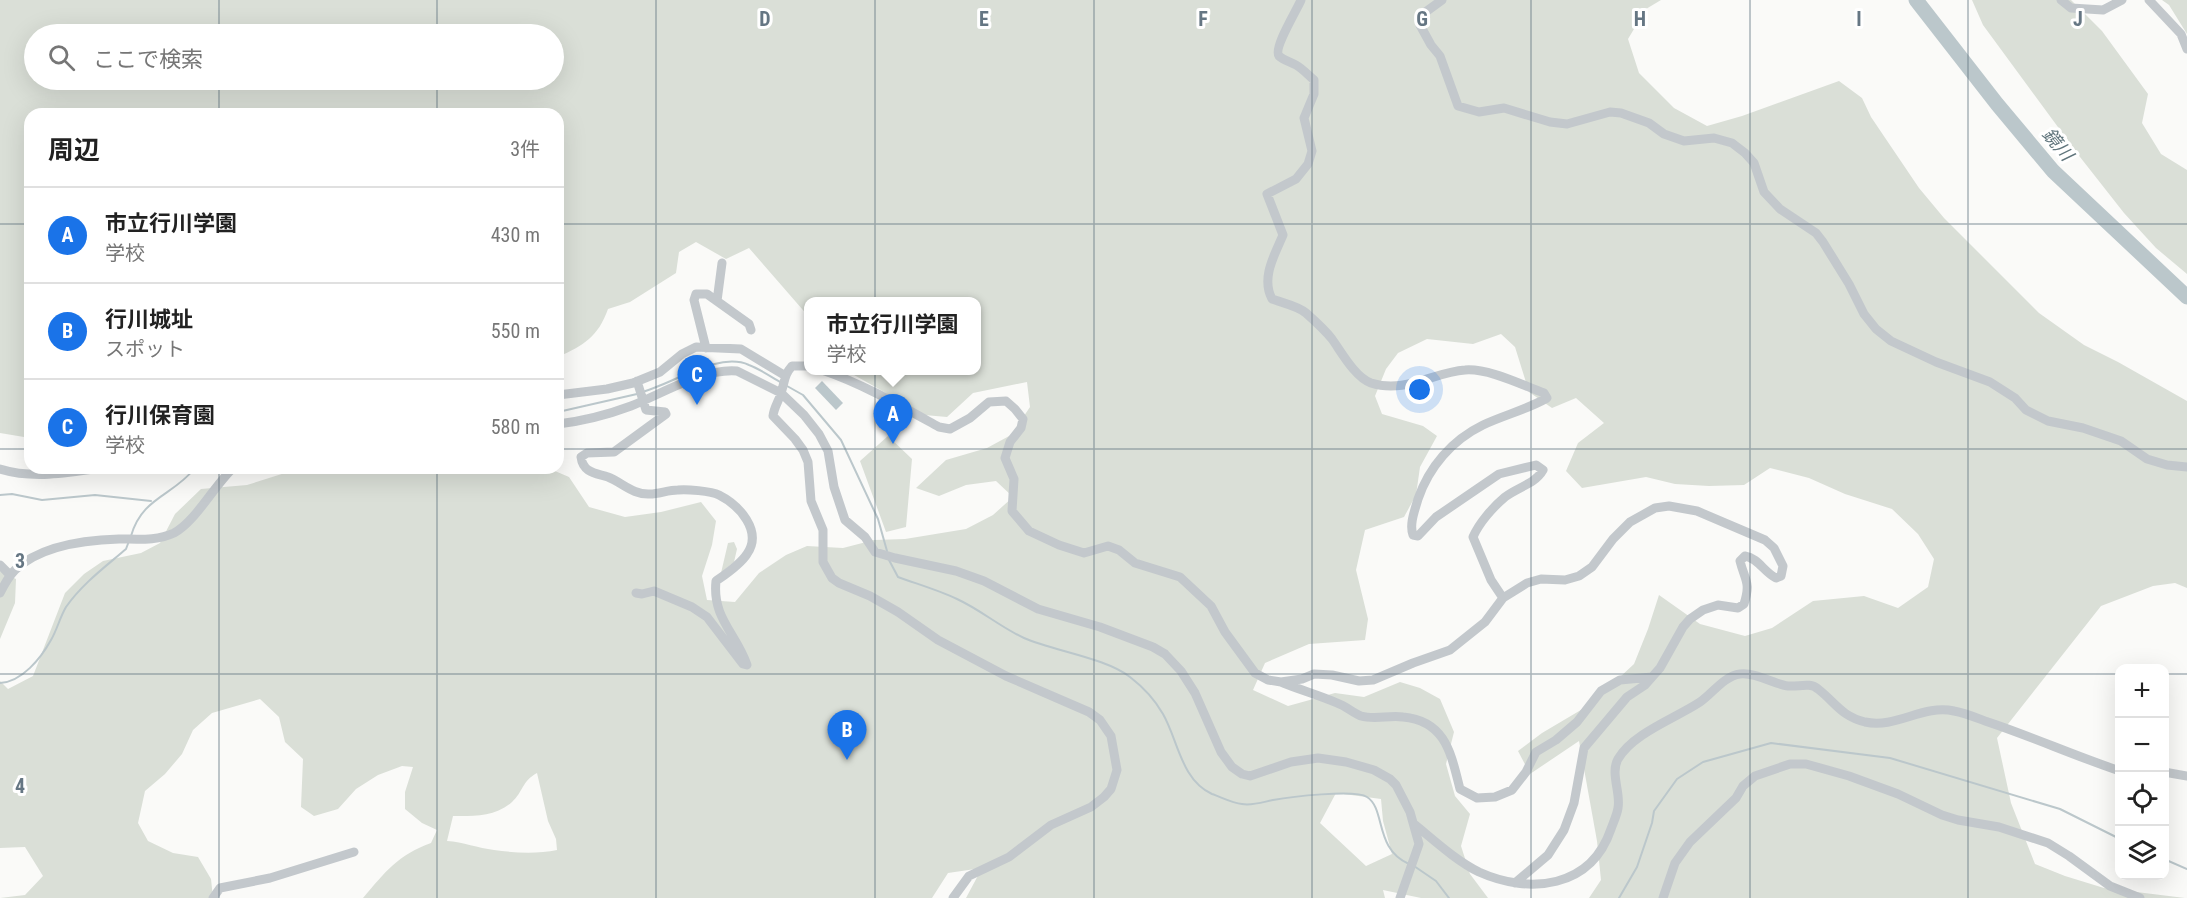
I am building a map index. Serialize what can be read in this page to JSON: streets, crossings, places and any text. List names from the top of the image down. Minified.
{"water":["鏡川"],"page":{"search":"ここで検索","heading":["周辺","3件"],"list":[{"mark":"A","name":"市立行川学園","note":"学校","value":"430 m"},{"mark":"B","name":"行川城址","note":"スポット","value":"550 m"},{"mark":"C","name":"行川保育園","note":"学校","value":"580 m"}],"popup":["市立行川学園","学校"],"pins":["C","A","B"],"map_buttons":["+","−"]},"grid":{"columns":["D","E","F","G","H","I","J"],"rows":["3","4"]}}
